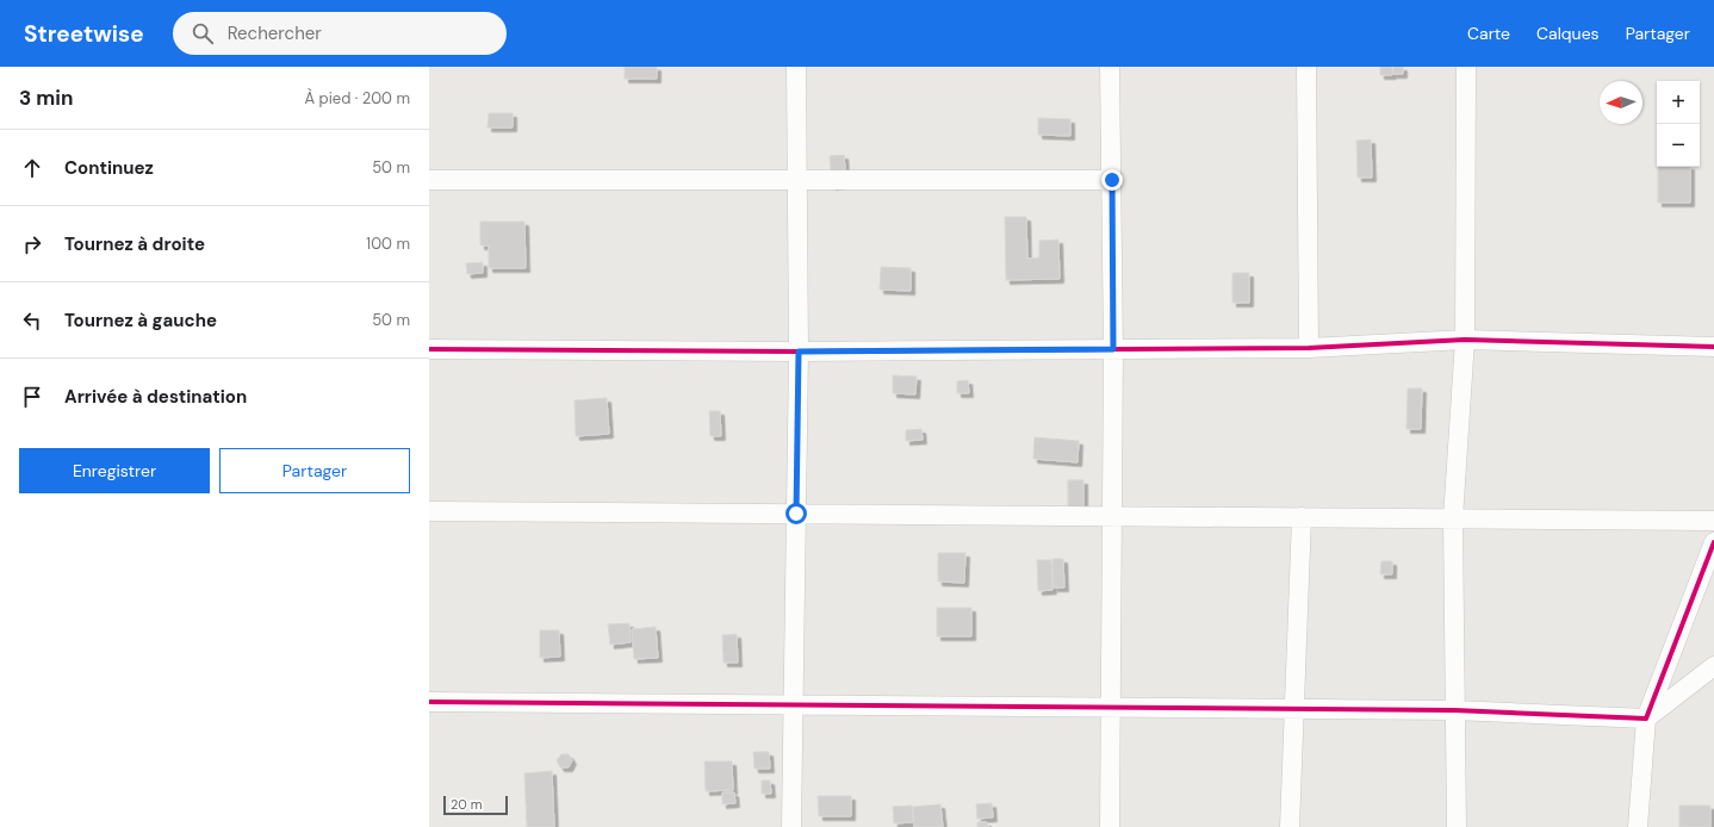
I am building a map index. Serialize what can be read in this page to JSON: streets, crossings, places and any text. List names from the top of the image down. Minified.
{"scale_bar":"20 m","north":"left","page":{"header":"Streetwise","search":"Rechercher","nav":["Carte","Calques","Partager"],"heading":["3 min","À pied · 200 m"],"map_buttons":["+","−"],"list":[["Continuez","50 m"],["Tournez à droite","100 m"],["Tournez à gauche","50 m"],"Arrivée à destination"],"buttons":["Enregistrer","Partager"],"scale":"20 m"}}
